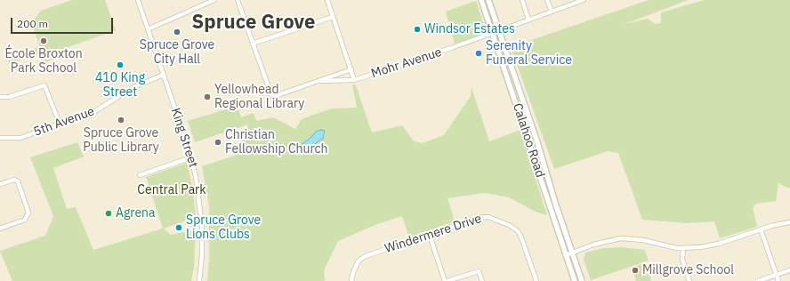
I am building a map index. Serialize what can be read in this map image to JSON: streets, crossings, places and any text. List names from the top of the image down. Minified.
{"streets":{"main road":["Calahoo Road"],"street":["Mohr Avenue","5th Avenue","King Street","Windermere Drive"]},"crossings":[["Mohr Avenue","Calahoo Road"],["5th Avenue","King Street"]],"districts":["Spruce Grove"],"parks":["Central Park"],"places":["Windsor Estates","Spruce Grove City Hall","École Broxton Park School","Serenity Funeral Service","410 King Street","Yellowhead Regional Library","Spruce Grove Public Library","Christian Fellowship Church","Agrena","Spruce Grove Lions Clubs","Millgrove School"],"scale_bar":"200 m"}
